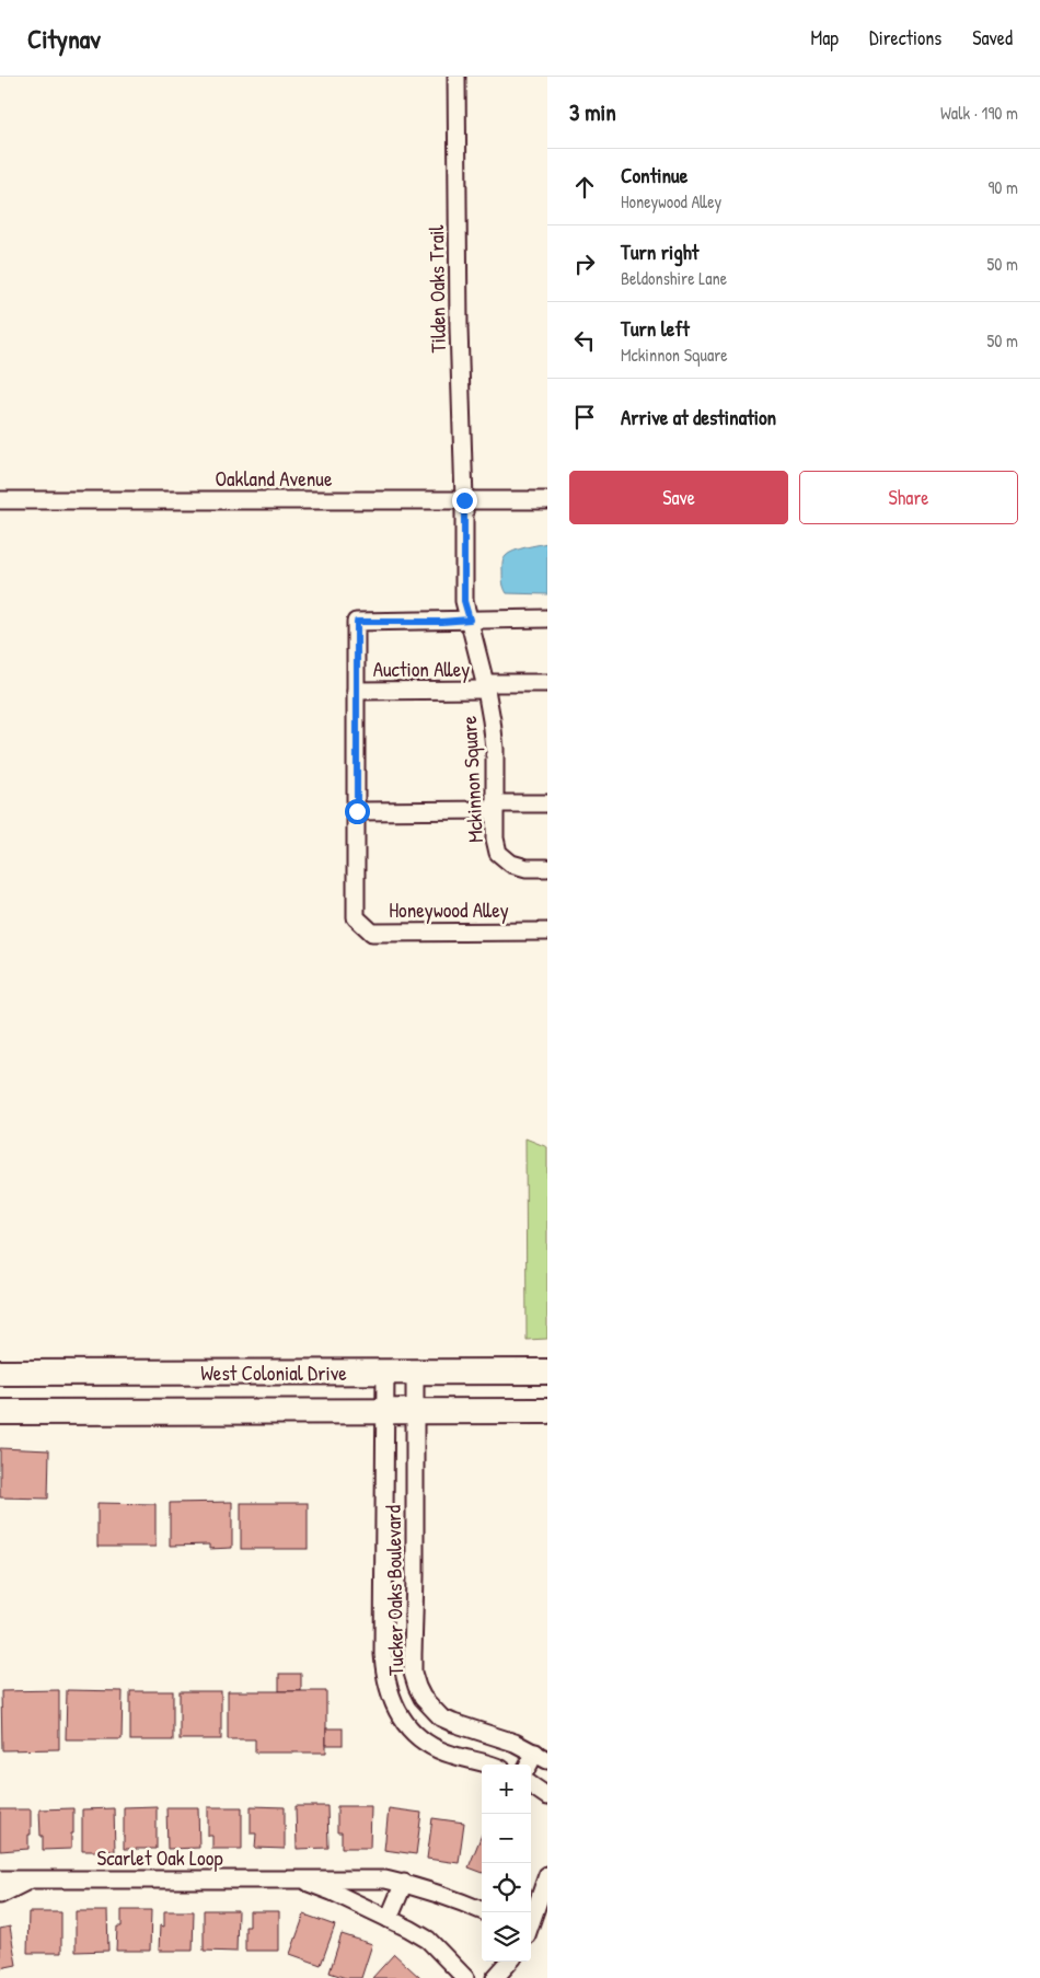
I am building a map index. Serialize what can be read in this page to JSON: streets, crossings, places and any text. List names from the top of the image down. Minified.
{"streets":{"highway":["West Colonial Drive"],"street":["Tilden Oaks Trail","Oakland Avenue","Auction Alley","Mckinnon Square","Honeywood Alley","Tucker Oaks Boulevard","Scarlet Oak Loop"]},"crossings":[["Tilden Oaks Trail","Oakland Avenue"],["Tilden Oaks Trail","Mckinnon Square"],["Oakland Avenue","Mckinnon Square"],["Auction Alley","Mckinnon Square"],["Auction Alley","Honeywood Alley"],["Mckinnon Square","Honeywood Alley"],["West Colonial Drive","Tucker Oaks Boulevard"]],"page":{"header":"Citynav","nav":["Map","Directions","Saved"],"heading":["3 min","Walk · 190 m"],"list":[["Continue","Honeywood Alley","90 m"],["Turn right","Beldonshire Lane","50 m"],["Turn left","Mckinnon Square","50 m"],"Arrive at destination"],"buttons":["Save","Share"],"map_buttons":["+","−"]}}
